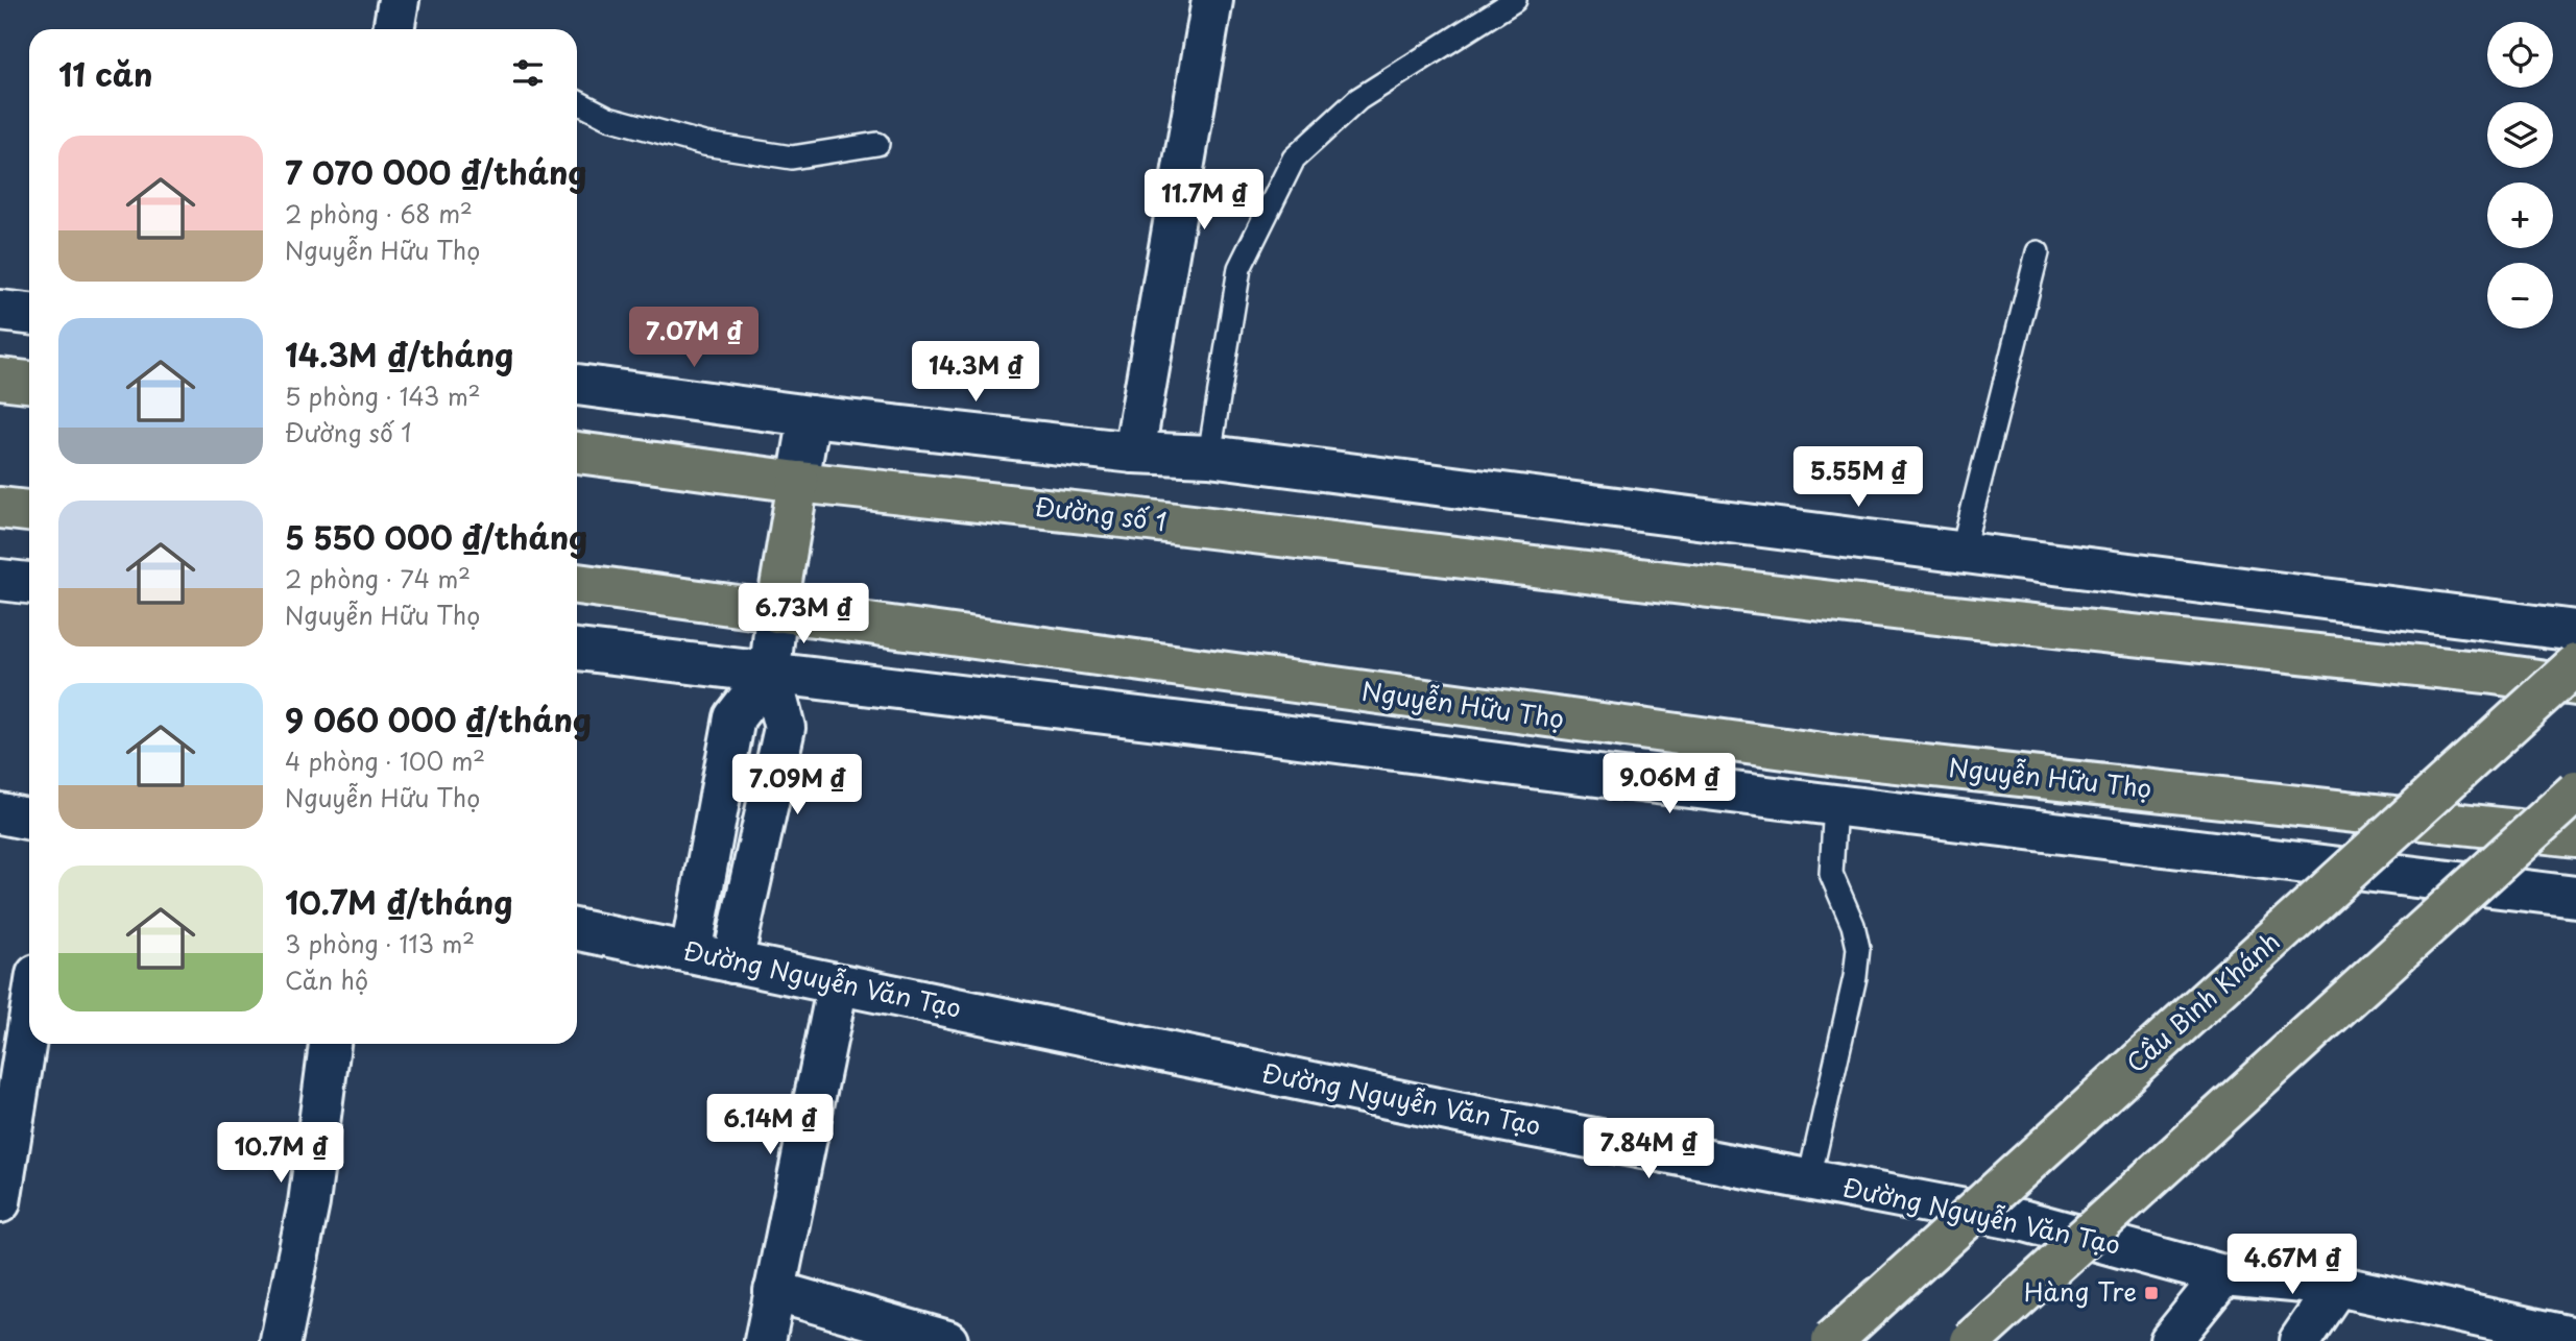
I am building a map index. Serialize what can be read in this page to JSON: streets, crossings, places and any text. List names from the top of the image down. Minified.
{"streets":{"main road":["Đường số 1","Nguyễn Hữu Thọ","Đường Nguyễn Văn Tạo","Cầu Bình Khánh"]},"places":{"transit":["Hàng Tre"]},"page":{"map_buttons":["+","−"],"heading":"11 căn","list":[{"name":"7 070 000 ₫/tháng","note":"2 phòng · 68 m² · Nguyễn Hữu Thọ"},{"name":"14.3M ₫/tháng","note":"5 phòng · 143 m² · Đường số 1"},{"name":"5 550 000 ₫/tháng","note":"2 phòng · 74 m² · Nguyễn Hữu Thọ"},{"name":"9 060 000 ₫/tháng","note":"4 phòng · 100 m² · Nguyễn Hữu Thọ"},{"name":"10.7M ₫/tháng","note":"3 phòng · 113 m² · Căn hộ"}],"price":["11.7M ₫","7.07M ₫","14.3M ₫","5.55M ₫","6.73M ₫","9.06M ₫","7.09M ₫","6.14M ₫","7.84M ₫","10.7M ₫","4.67M ₫"]}}
